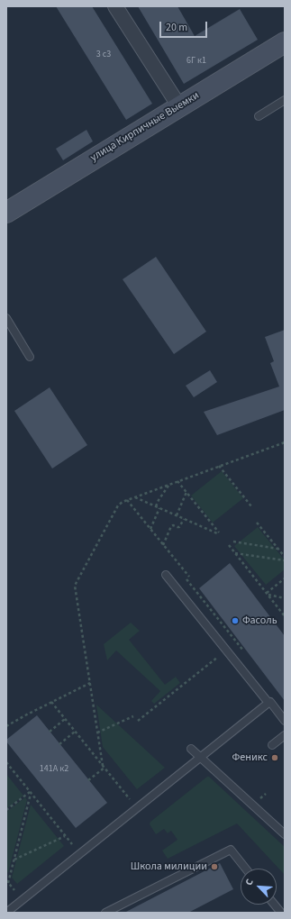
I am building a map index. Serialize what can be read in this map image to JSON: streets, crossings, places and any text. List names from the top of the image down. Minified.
{"streets":{"street":["улица Кирпичные Выемки"]},"places":["Фасоль","Феникс","Школа милиции"],"house_numbers":["3 с3","6Г к1","141А к2"],"scale_bar":"20 m","north":"top left"}
